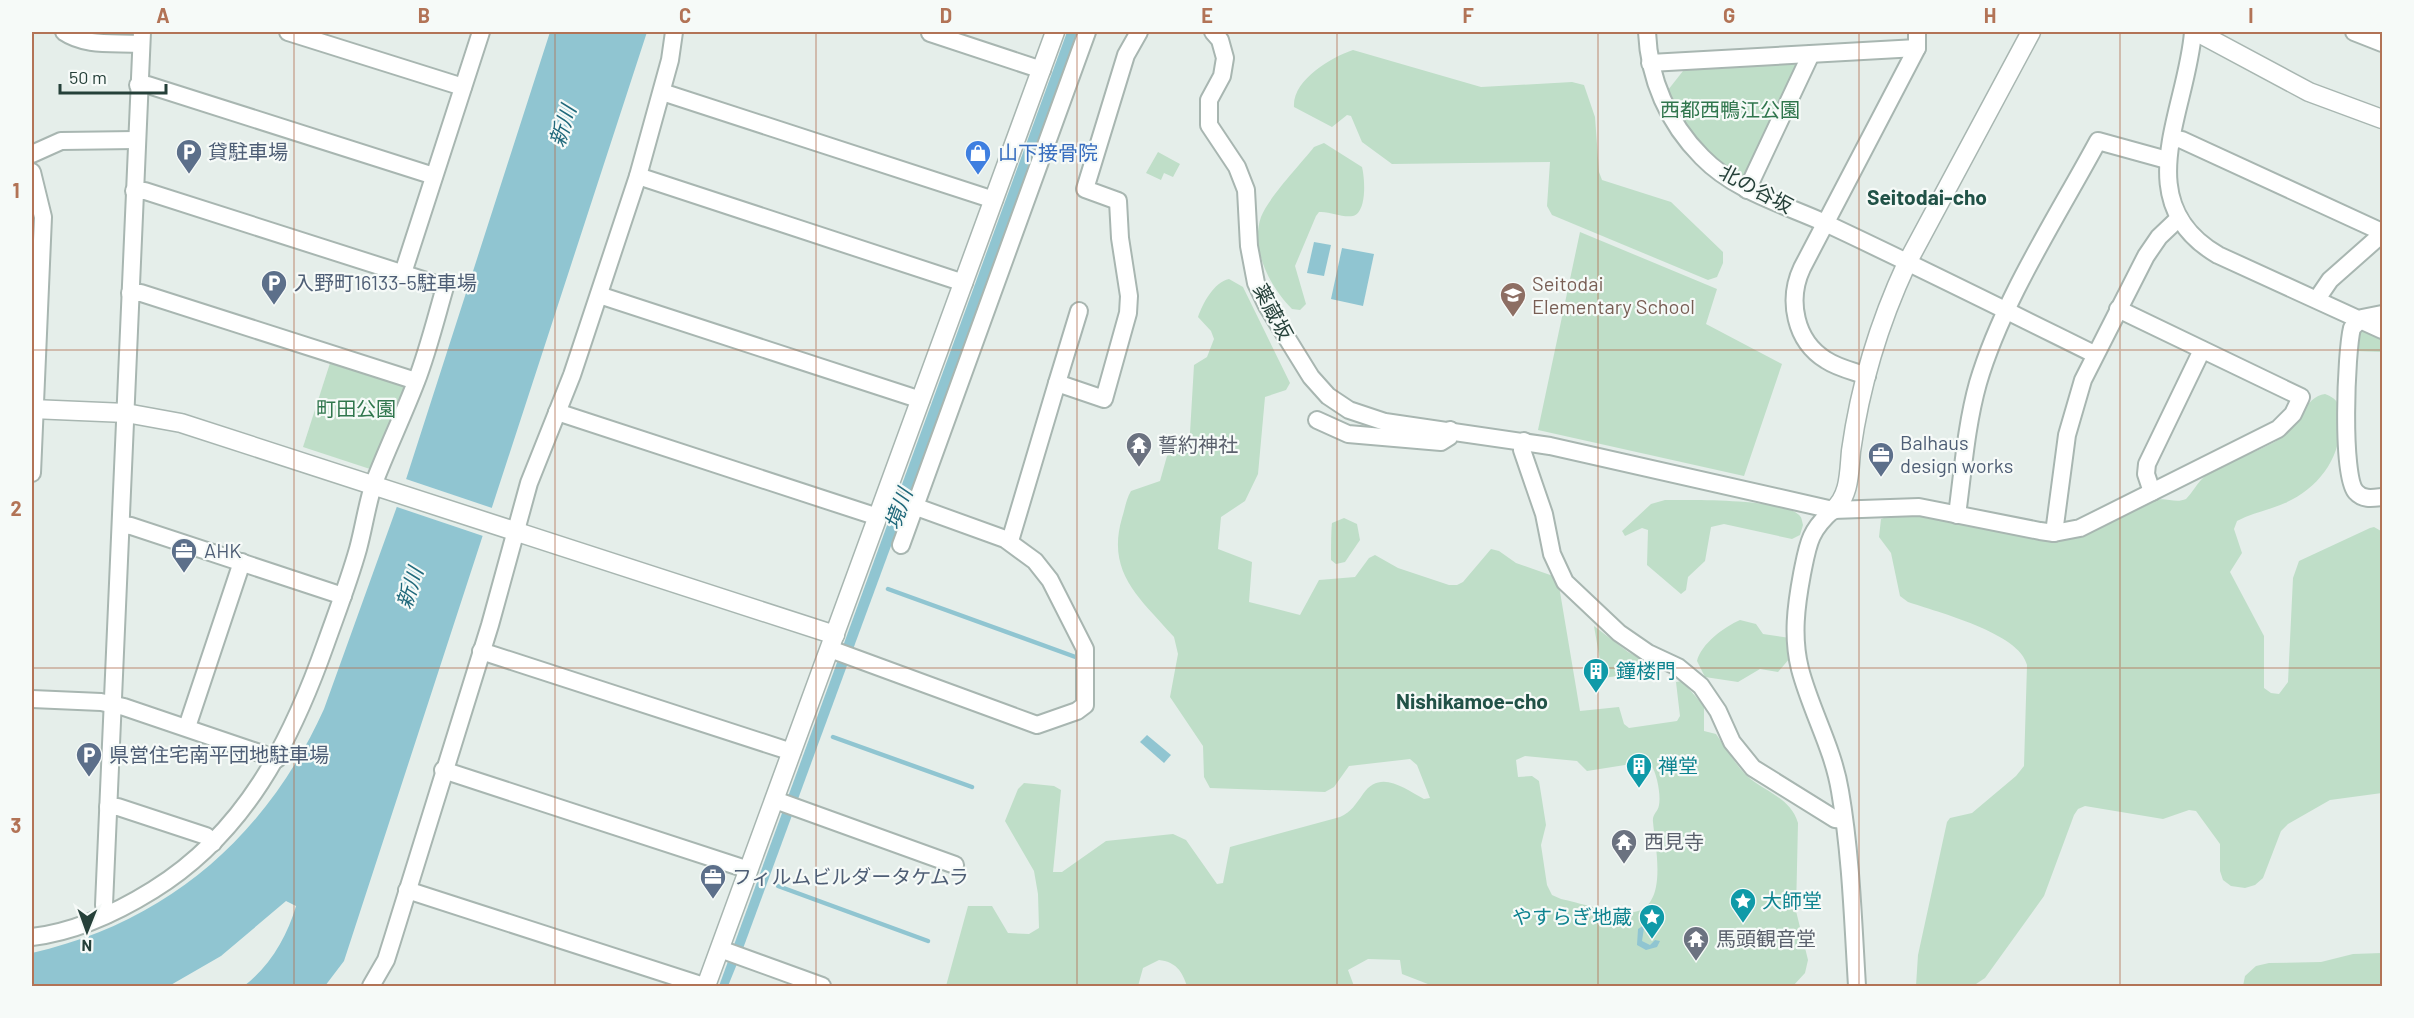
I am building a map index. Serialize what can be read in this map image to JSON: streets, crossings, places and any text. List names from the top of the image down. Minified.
{"streets":{"street":["北の谷坂","薬蔵坂"]},"districts":["Seitodai-cho","Nishikamoe-cho"],"water":["新川","境川"],"parks":["西都西鴨江公園","町田公園"],"places":{"parking":["貸駐車場","入野町16133-5駐車場","県営住宅南平団地駐車場"],"shop":["山下接骨院"],"school or university":["Seitodai Elementary School"],"temple":["誓約神社","西見寺","馬頭観音堂"],"office":["Balhaus design works","AHK","フィルムビルダータケムラ"],"building":["鐘楼門","禅堂"],"place":["大師堂","やすらぎ地蔵"]},"scale_bar":"50 m","north":"bottom","grid":{"columns":["A","B","C","D","E","F","G","H","I"],"rows":["1","2","3"]}}
